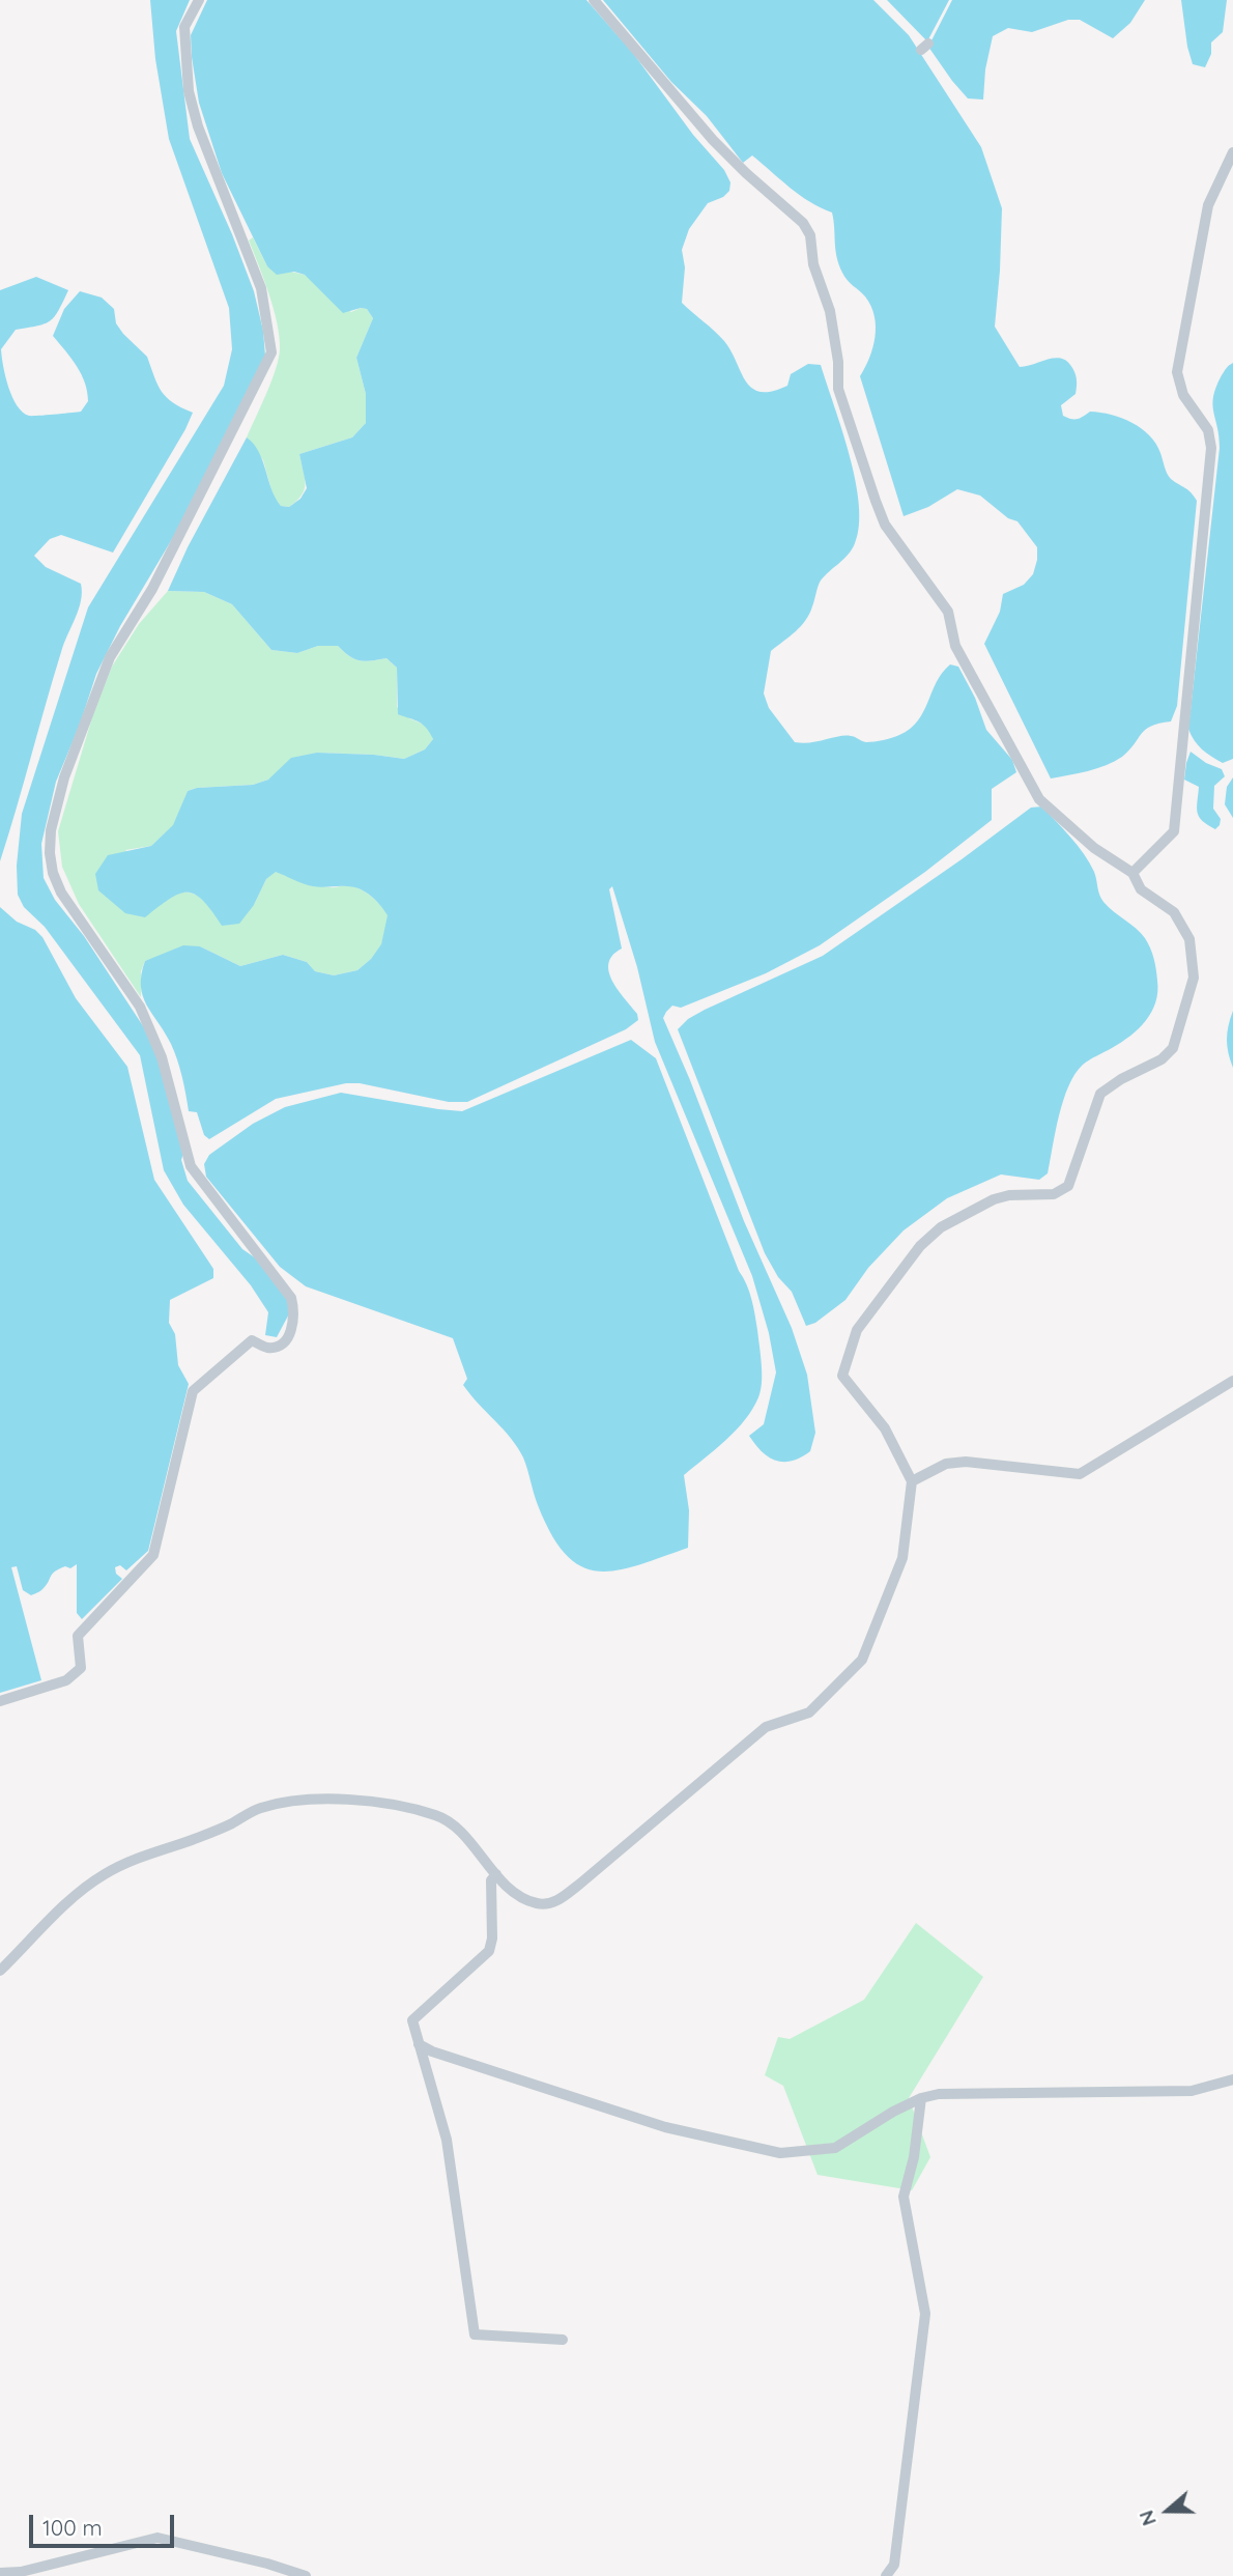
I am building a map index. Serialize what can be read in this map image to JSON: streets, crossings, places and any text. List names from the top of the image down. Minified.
{"scale_bar":"100 m","north":"left"}
